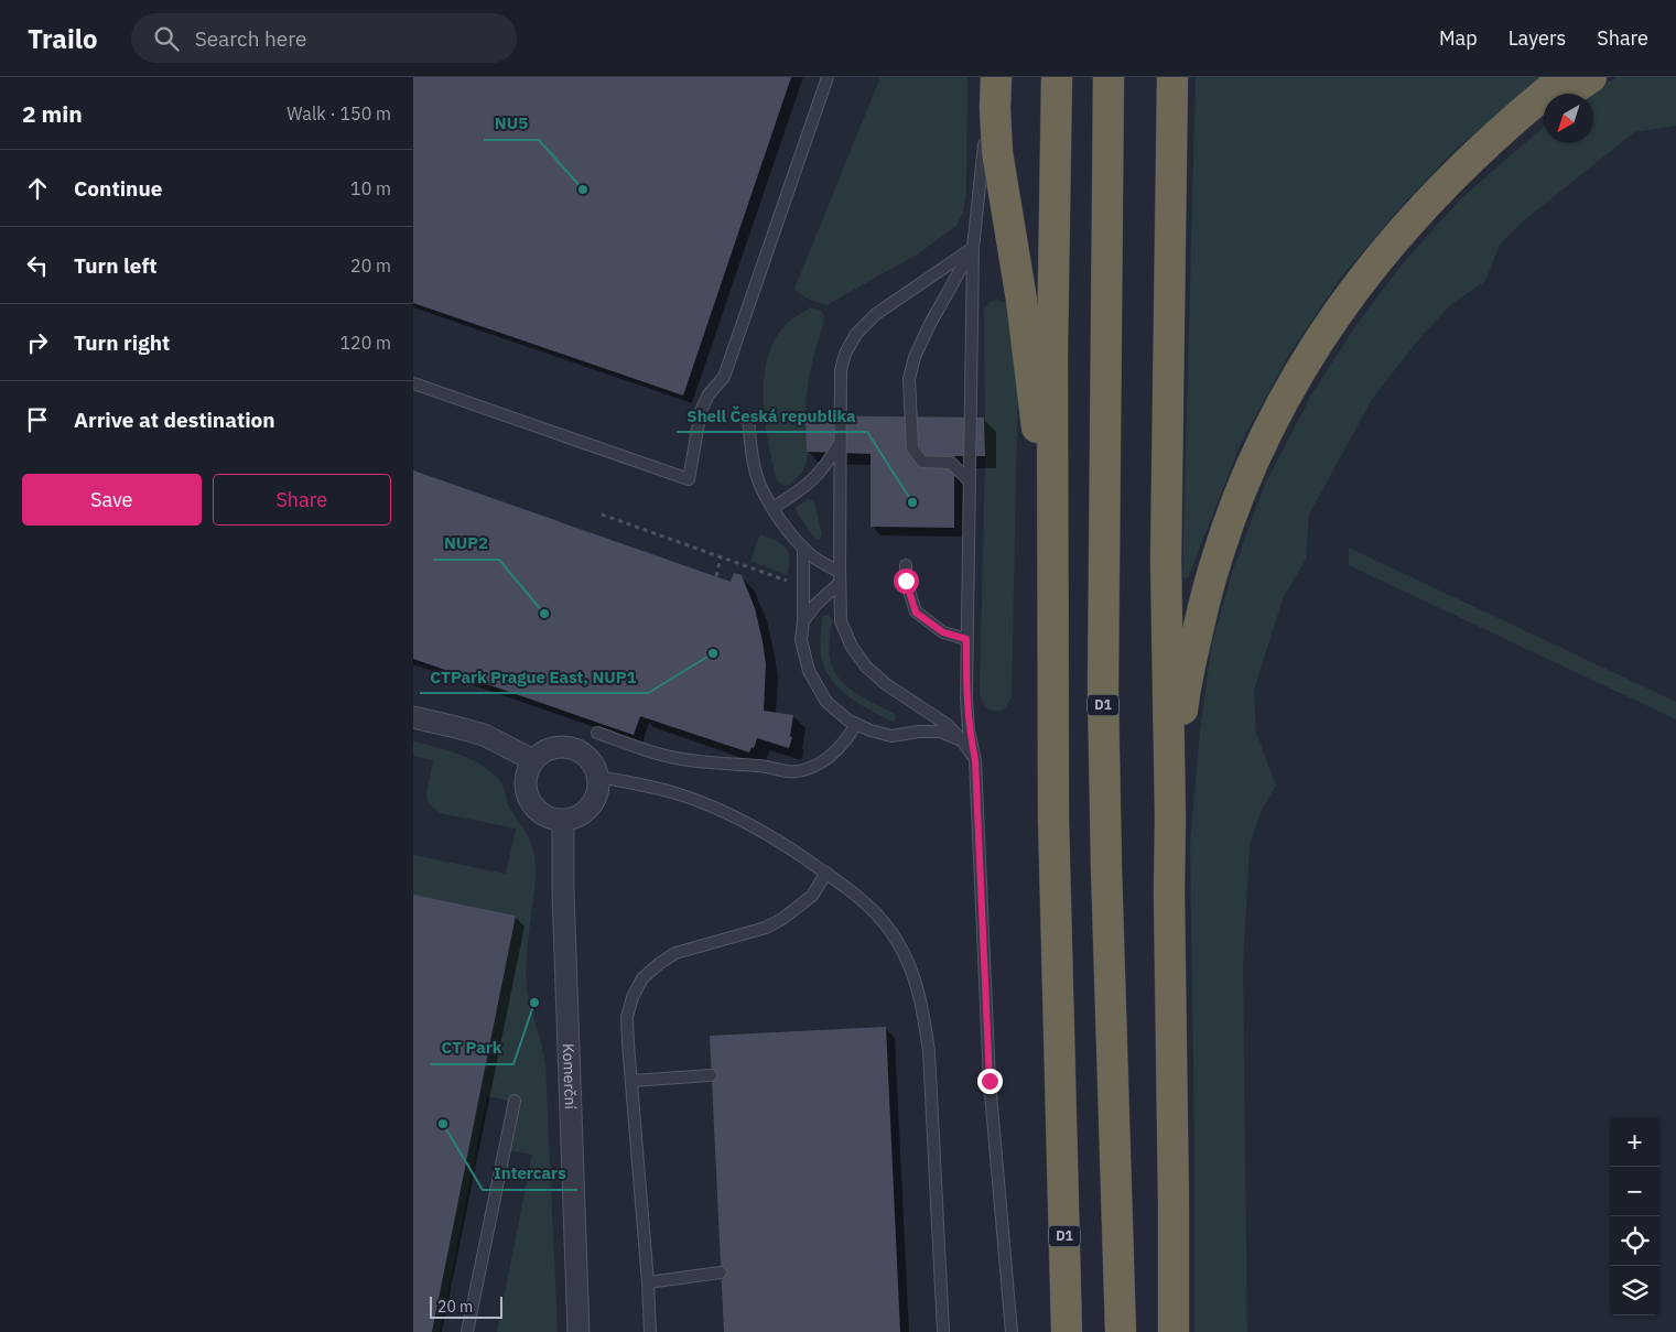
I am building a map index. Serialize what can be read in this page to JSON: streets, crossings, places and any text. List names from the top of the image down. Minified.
{"streets":{"highway":["D1"],"street":["Komerční"]},"places":["NU5","Shell Česká republika","NUP2","CTPark Prague East, NUP1","CT Park","Intercars"],"scale_bar":"20 m","north":"bottom left","page":{"header":"Trailo","search":"Search here","nav":["Map","Layers","Share"],"heading":["2 min","Walk · 150 m"],"list":[["Continue","10 m"],["Turn left","20 m"],["Turn right","120 m"],"Arrive at destination"],"buttons":["Save","Share"],"map_buttons":["+","−"],"scale":"20 m"}}
